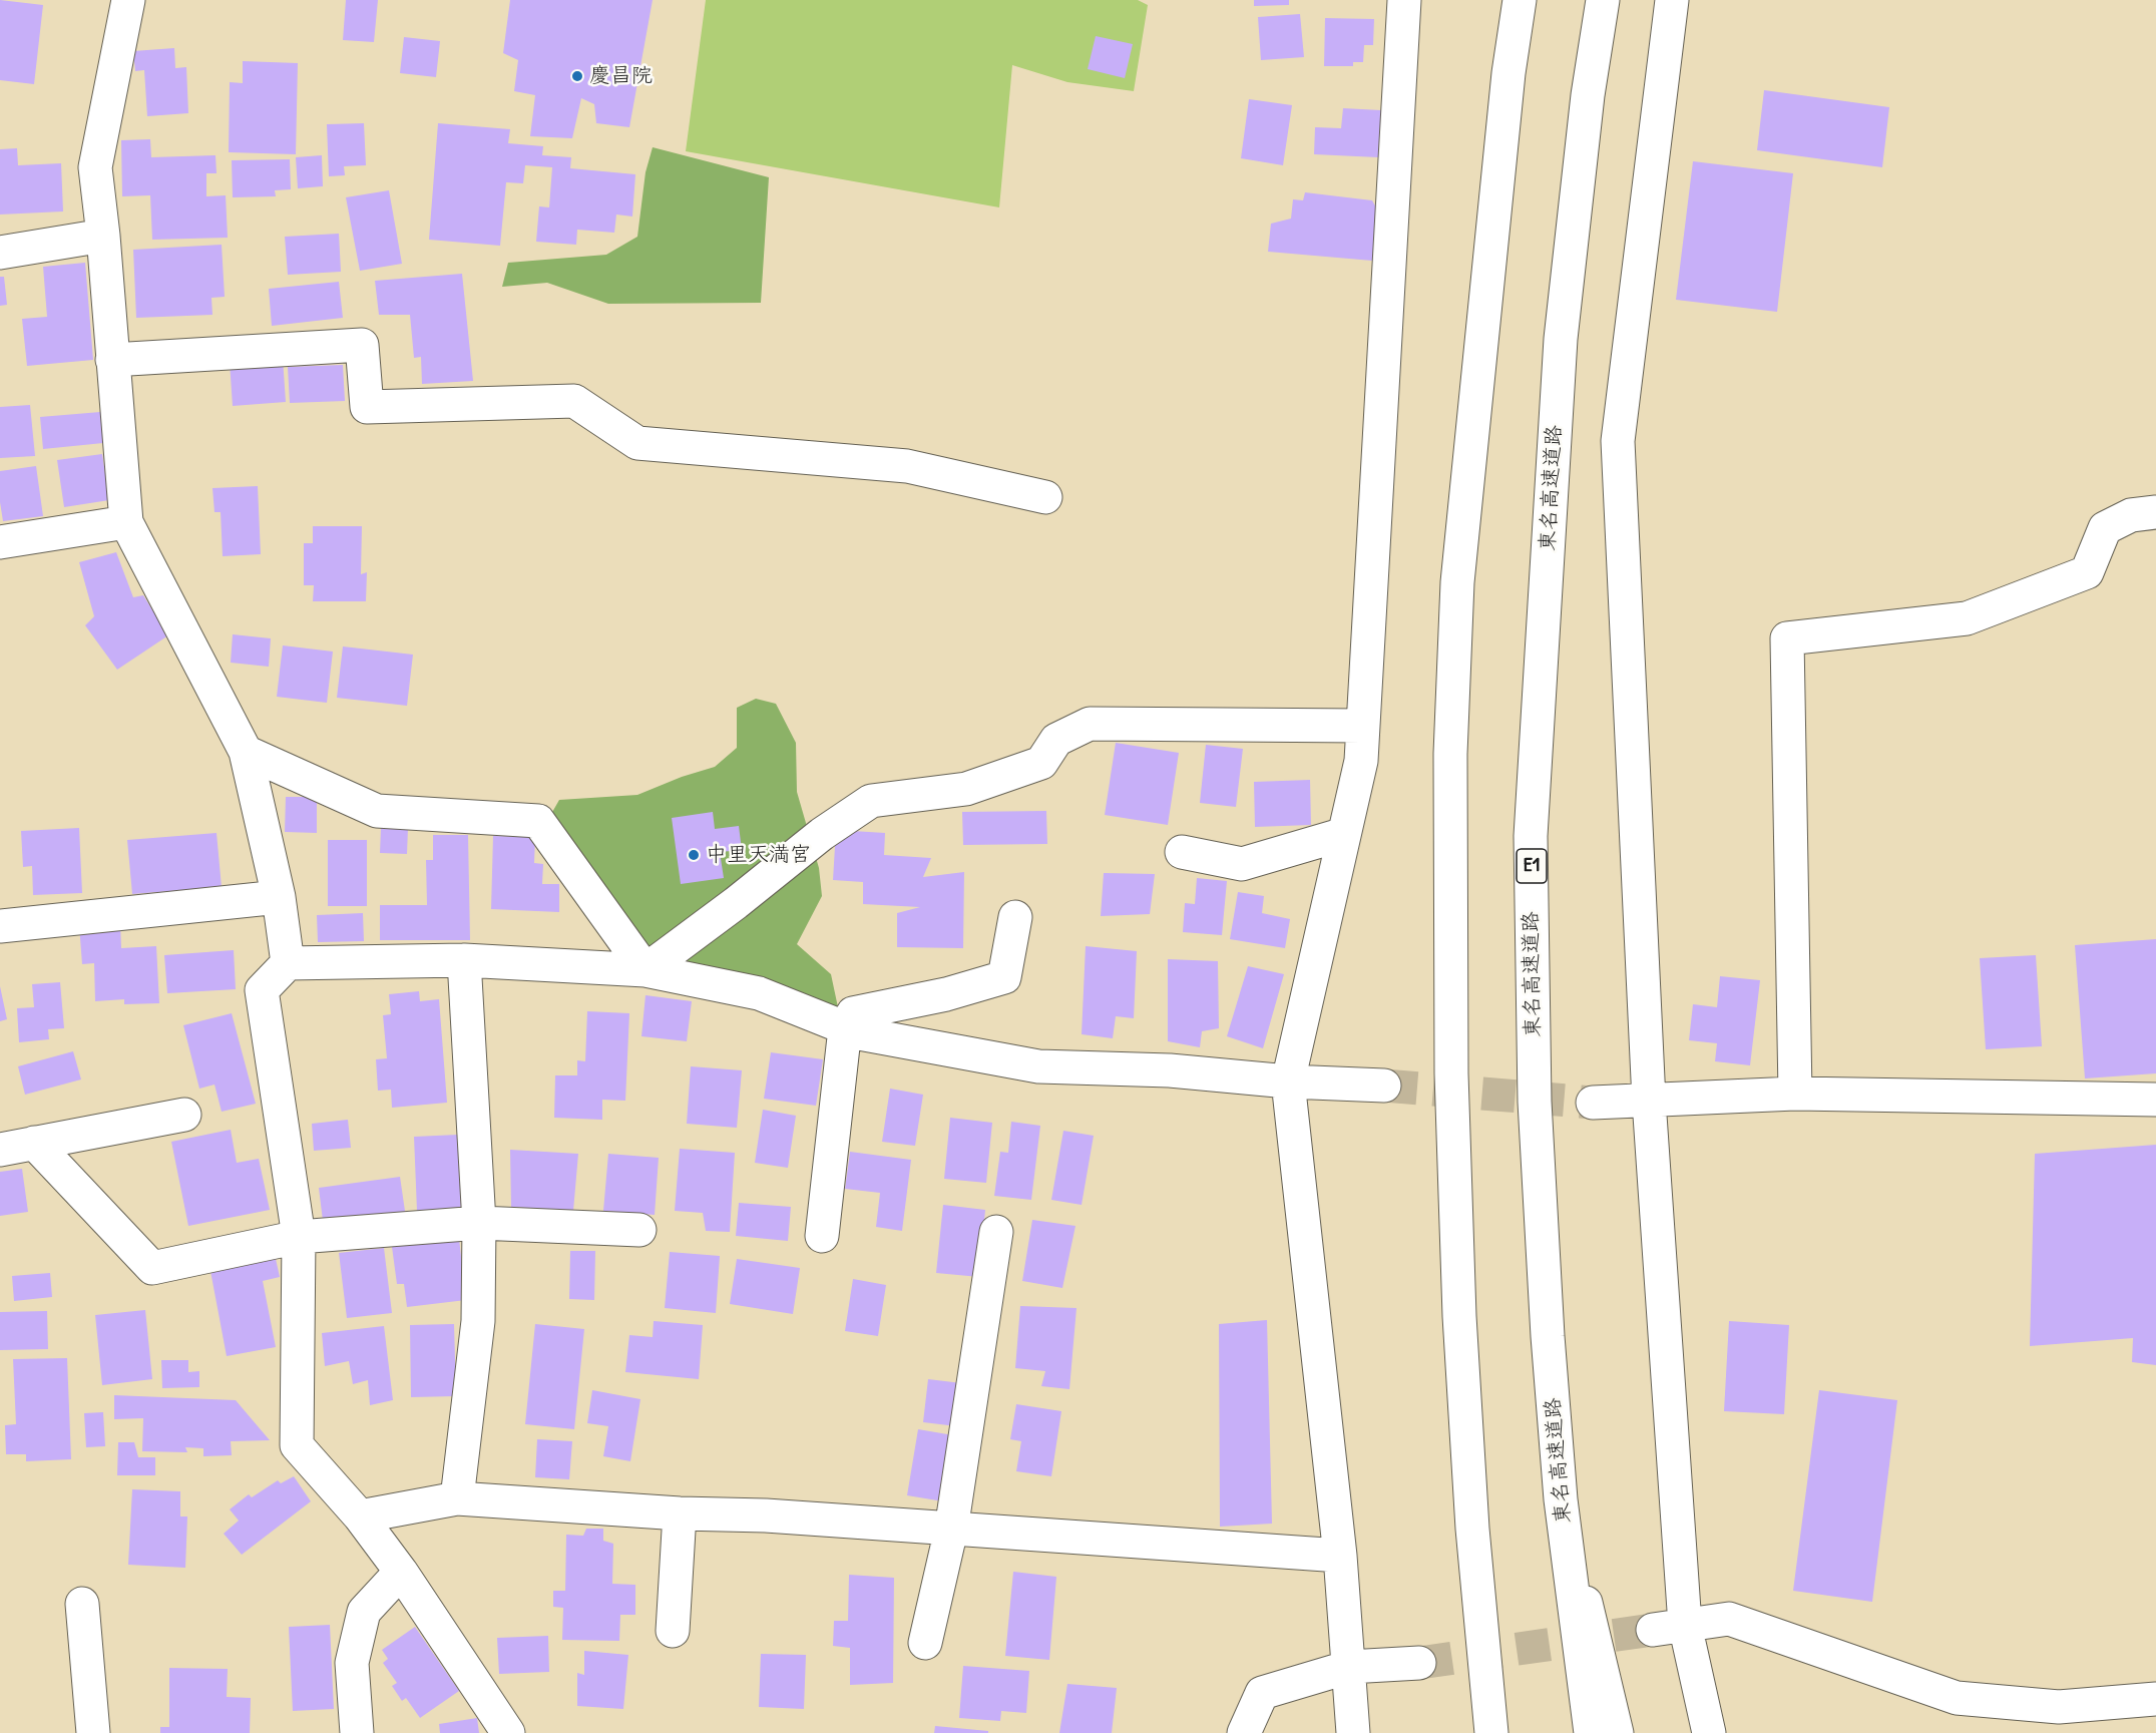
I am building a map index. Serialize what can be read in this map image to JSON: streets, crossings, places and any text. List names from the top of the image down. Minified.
{"streets":{"main road":["東名高速道路","E1"]},"places":["慶昌院","中里天満宮"]}
